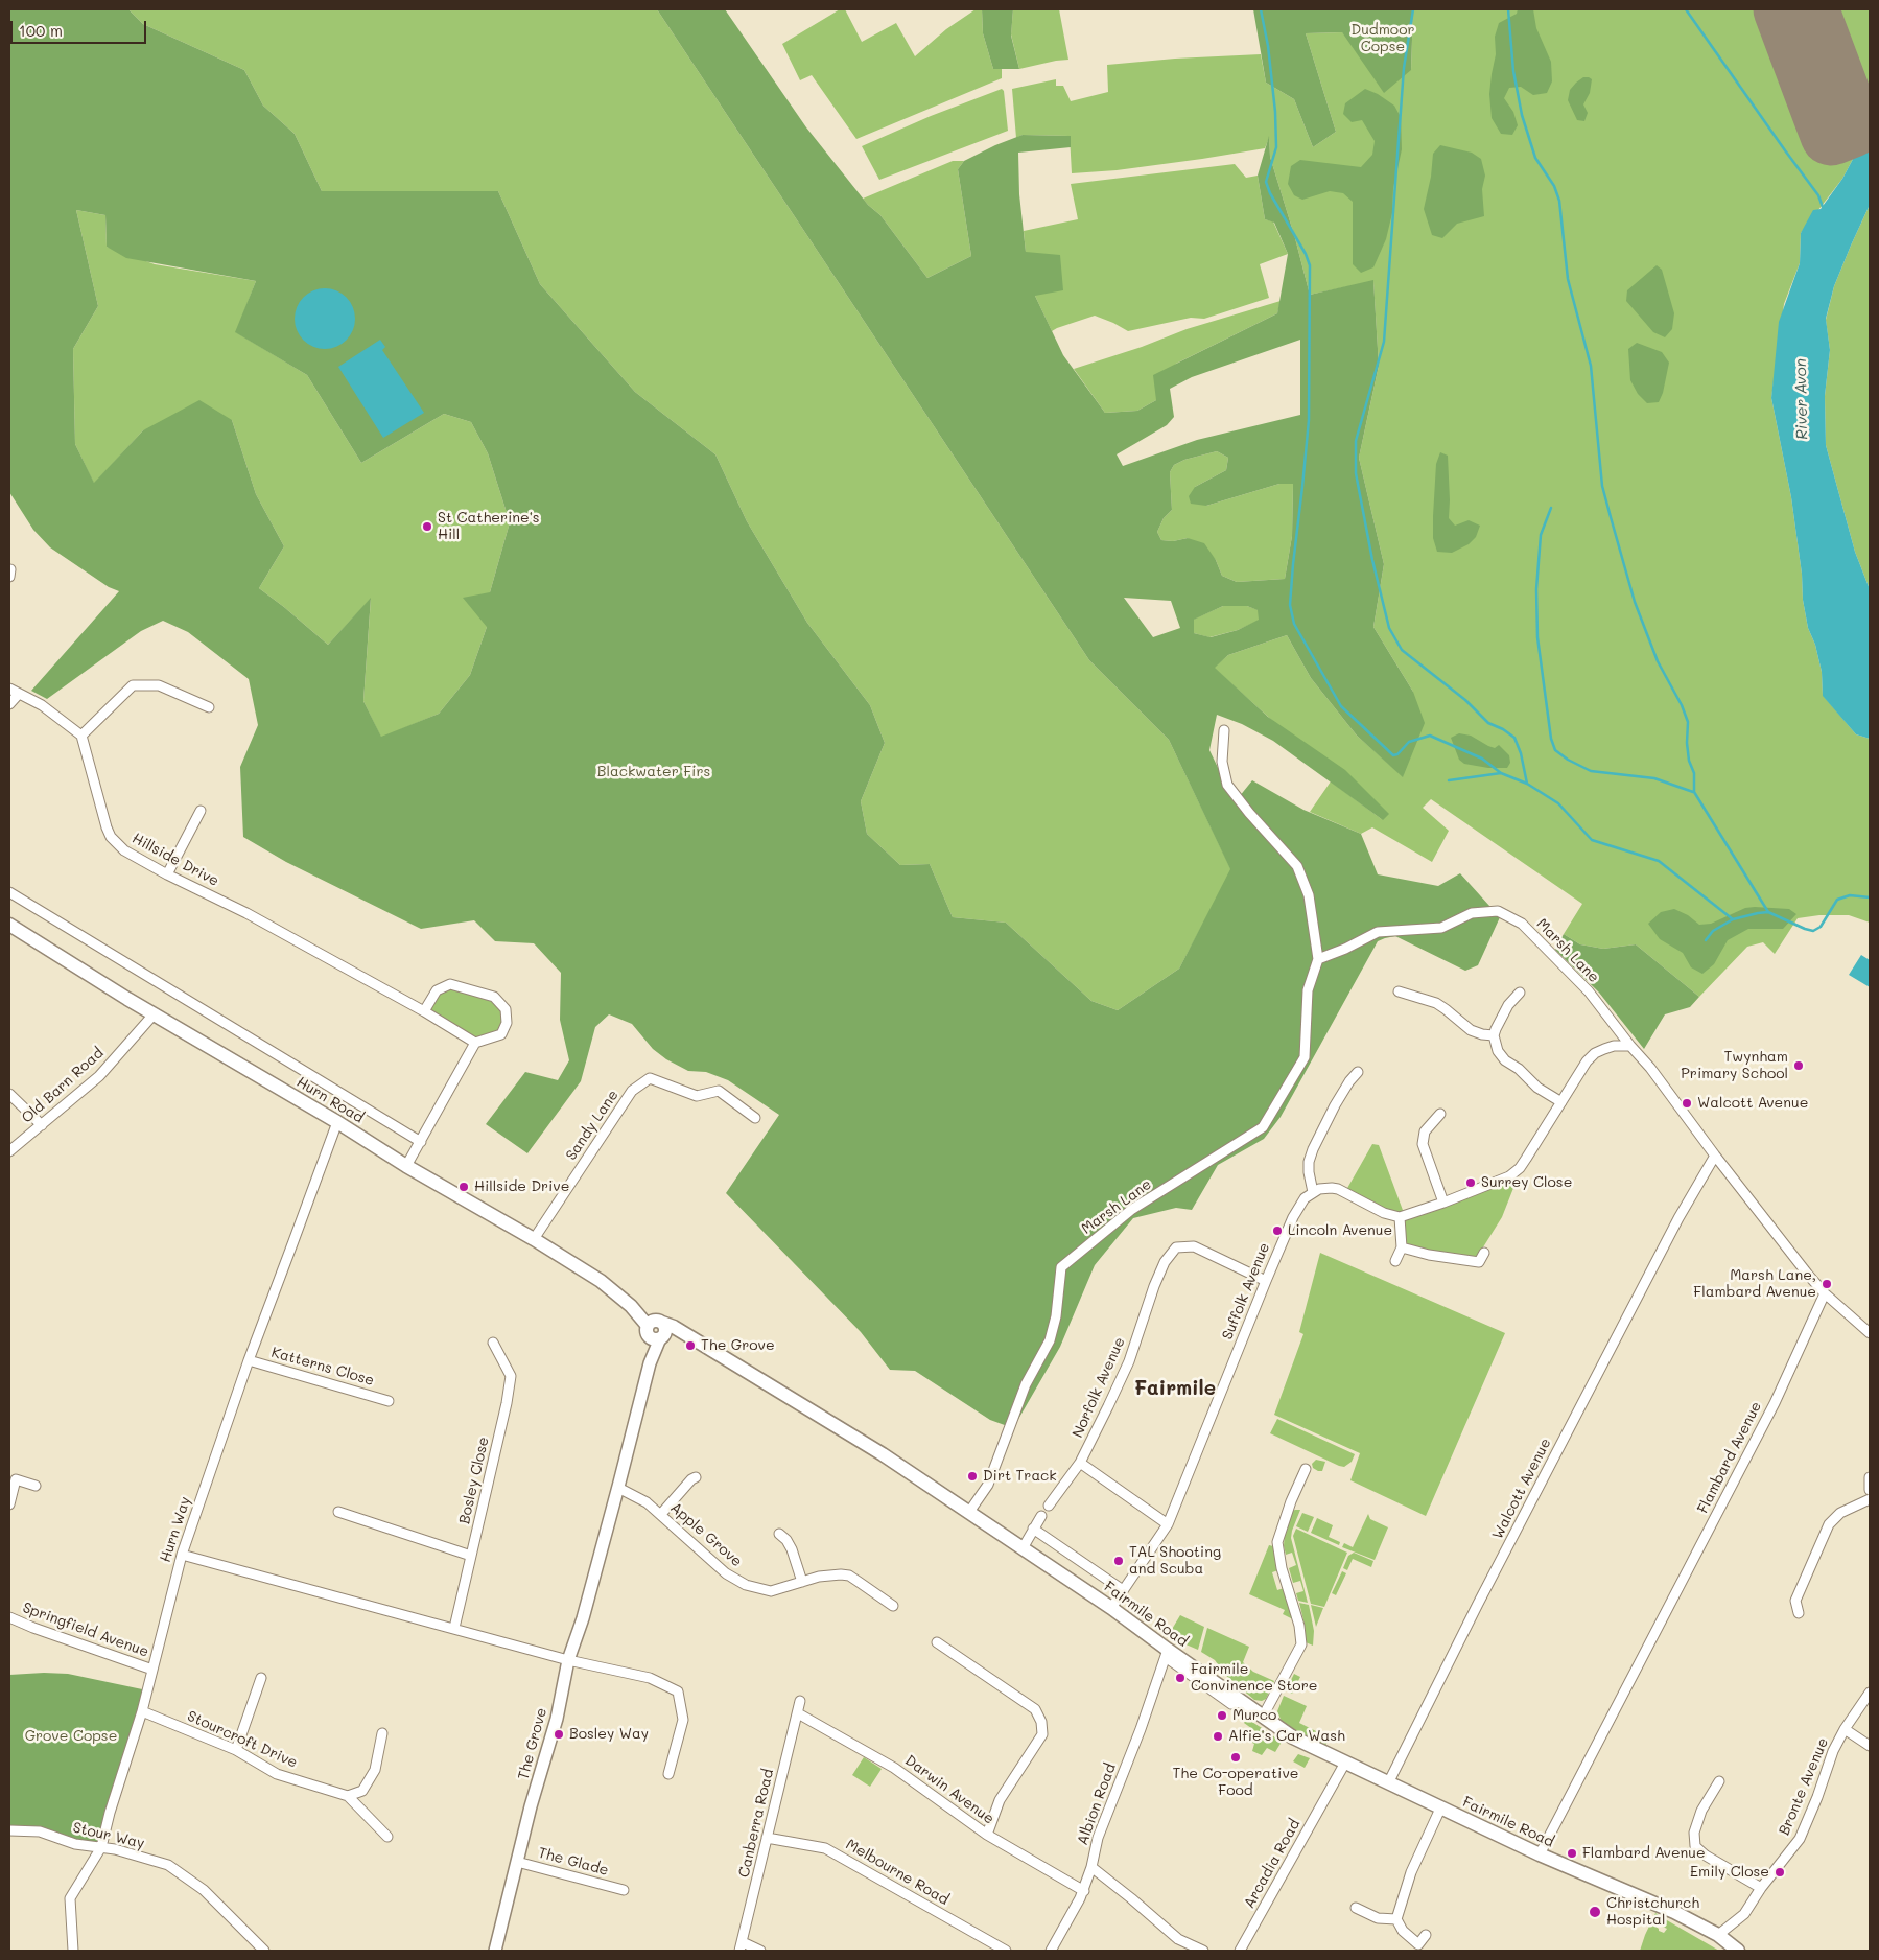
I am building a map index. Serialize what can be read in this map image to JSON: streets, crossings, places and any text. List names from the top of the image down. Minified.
{"streets":{"main road":["Hurn Road","Fairmile Road"],"street":["Hillside Drive","Marsh Lane","Old Barn Road","Sandy Lane","Suffolk Avenue","Katterns Close","Norfolk Avenue","Flambard Avenue","Bosley Close","Walcott Avenue","Hurn Way","Apple Grove","Springfield Avenue","Stourcroft Drive","The Grove","Bronte Avenue","Darwin Avenue","Albion Road","Canberra Road","Stour Way","The Glade","Arcadia Road","Melbourne Road"]},"crossings":[["Marsh Lane","Flambard Avenue"],["Marsh Lane","Walcott Avenue"],["Marsh Lane","Fairmile Road"],["Old Barn Road","Hurn Road"],["Hurn Road","Sandy Lane"],["Hurn Road","Hurn Way"],["Hurn Road","Fairmile Road"],["Hurn Road","The Grove"],["Suffolk Avenue","Norfolk Avenue"],["Suffolk Avenue","Fairmile Road"],["Katterns Close","Hurn Way"],["Flambard Avenue","Fairmile Road"],["Walcott Avenue","Fairmile Road"],["Hurn Way","Springfield Avenue"],["Hurn Way","Stourcroft Drive"],["Hurn Way","Stour Way"],["Apple Grove","The Grove"],["Fairmile Road","The Grove"],["Fairmile Road","Bronte Avenue"],["Fairmile Road","Albion Road"],["Fairmile Road","Arcadia Road"],["The Grove","The Glade"],["Darwin Avenue","Canberra Road"],["Canberra Road","Melbourne Road"]],"districts":["Fairmile"],"water":["River Avon"],"parks":["Dudmoor Copse","Blackwater Firs","Grove Copse"],"places":["St Catherine's Hill","Twynham Primary School","Walcott Avenue","Surrey Close","Hillside Drive","Lincoln Avenue","Marsh Lane, Flambard Avenue","The Grove","Dirt Track","TAL Shooting and Scuba","Fairmile Convinence Store","Murco","Bosley Way","Alfie's Car Wash","The Co-operative Food","Flambard Avenue","Emily Close","Christchurch Hospital"],"scale_bar":"100 m"}
